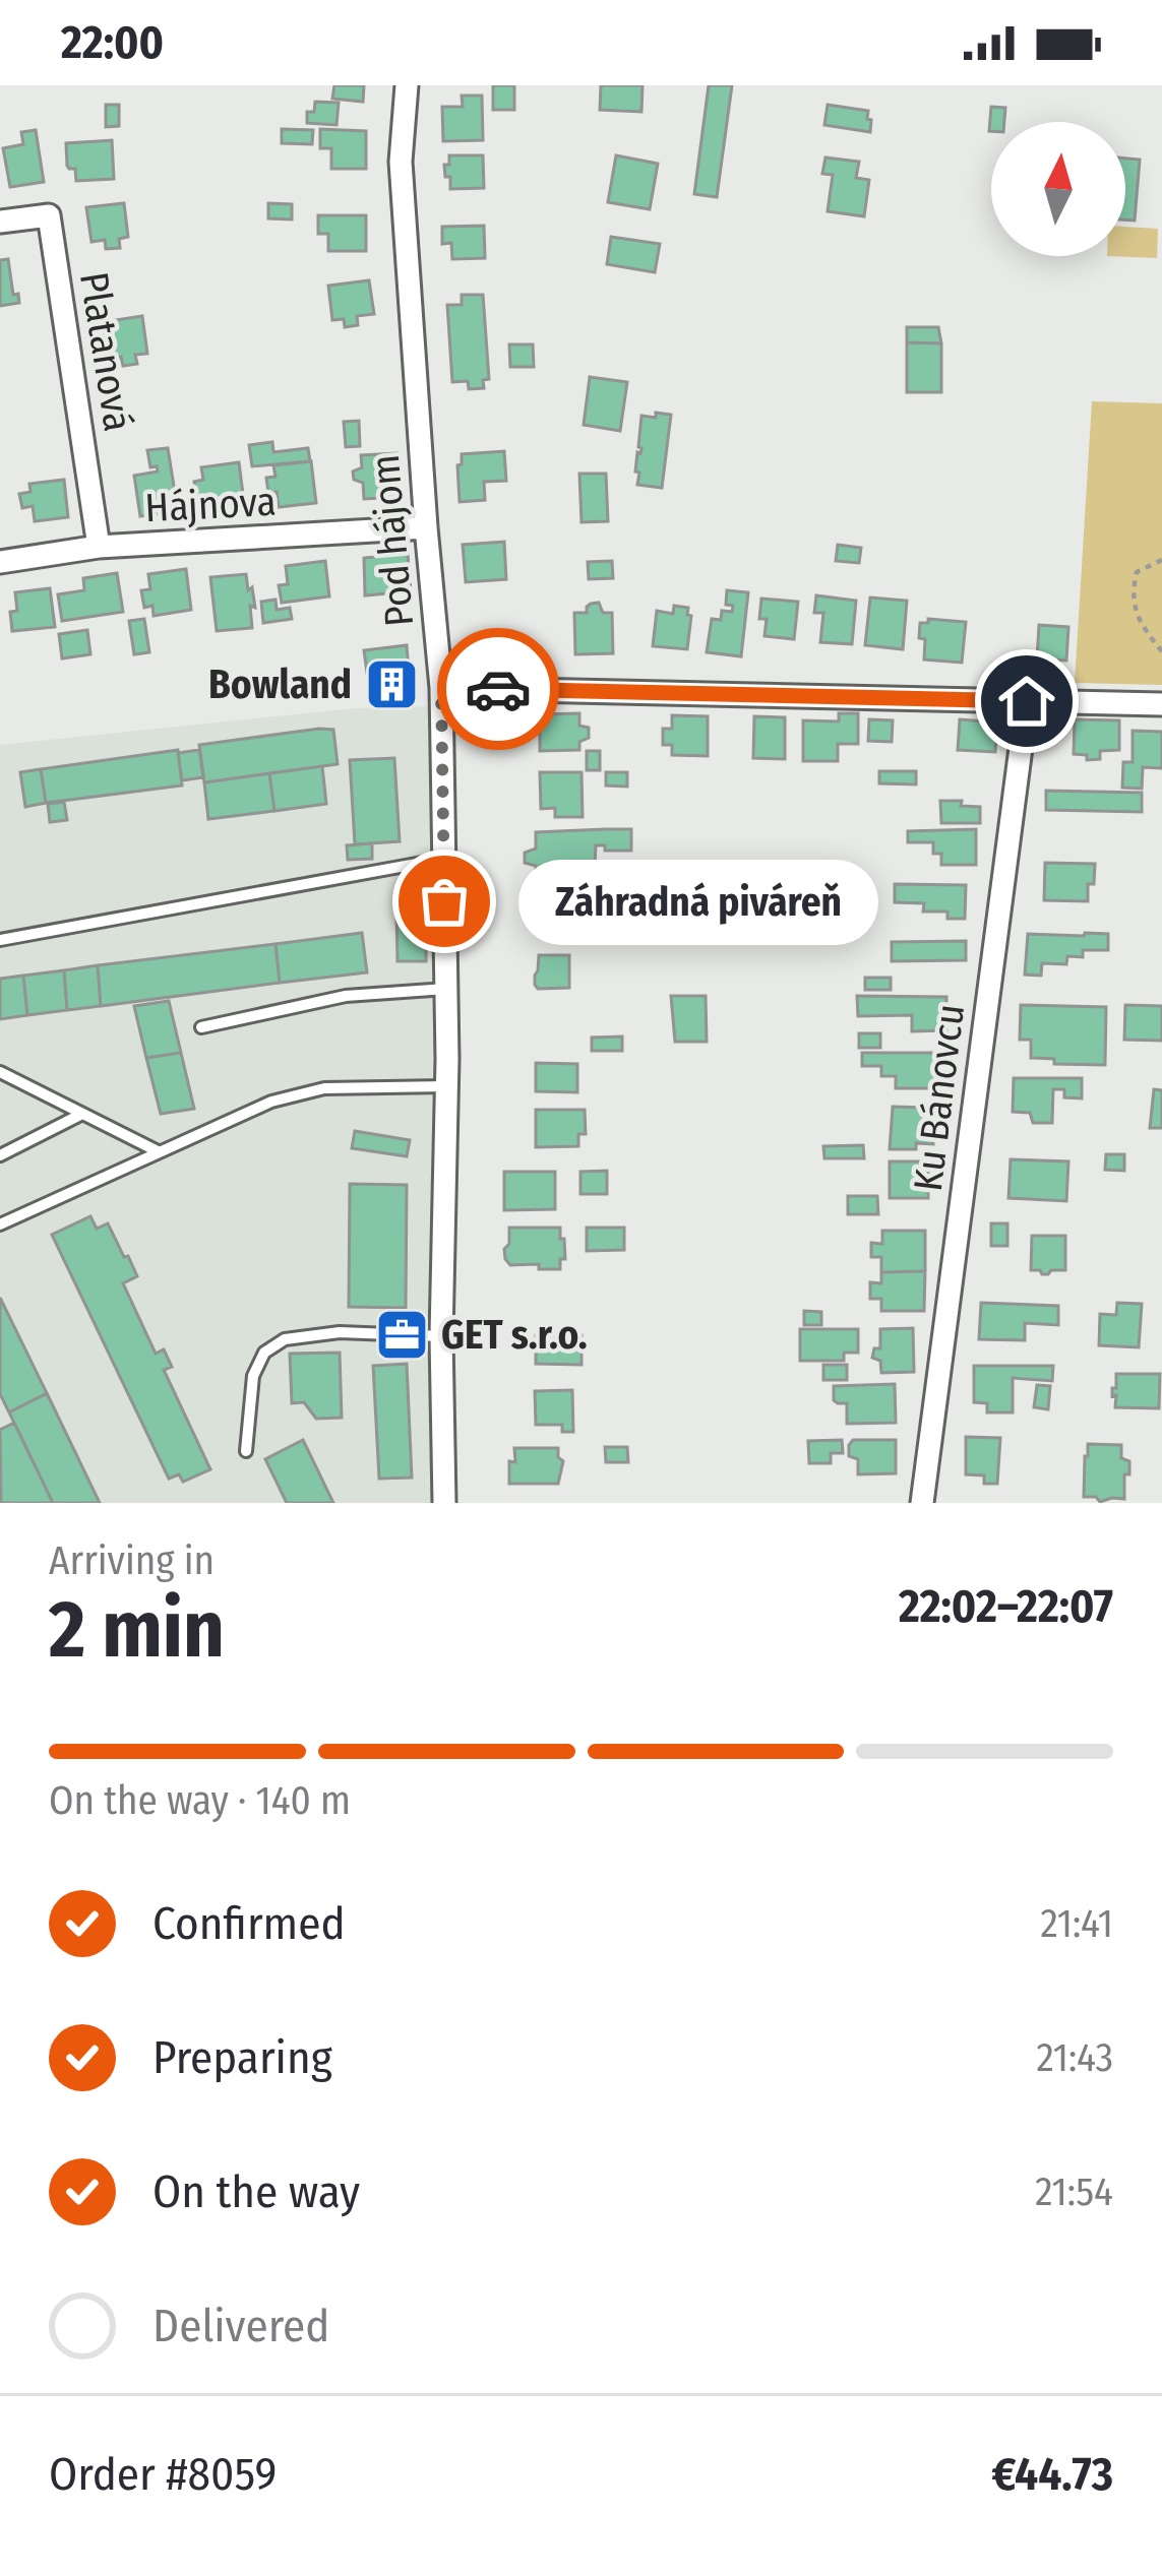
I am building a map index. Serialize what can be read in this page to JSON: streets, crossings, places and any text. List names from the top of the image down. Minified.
{"streets":{"street":["Platanová","Hájnova","Pod hájom","Ku Bánovcu"]},"crossings":[["Platanová","Hájnova"],["Hájnova","Pod hájom"]],"places":{"building":["Bowland"],"other":["Záhradná piváreň"],"office":["GET s.r.o."]},"north":"top","page":{"status":"22:00","bubble":"Záhradná piváreň","heading":["2 min","Arriving in","22:02–22:07"],"panel":["Order #8059","€44.73"],"bar":"On the way · 140 m","list":[["Confirmed","21:41"],["Preparing","21:43"],["On the way","21:54"],"Delivered"]}}
